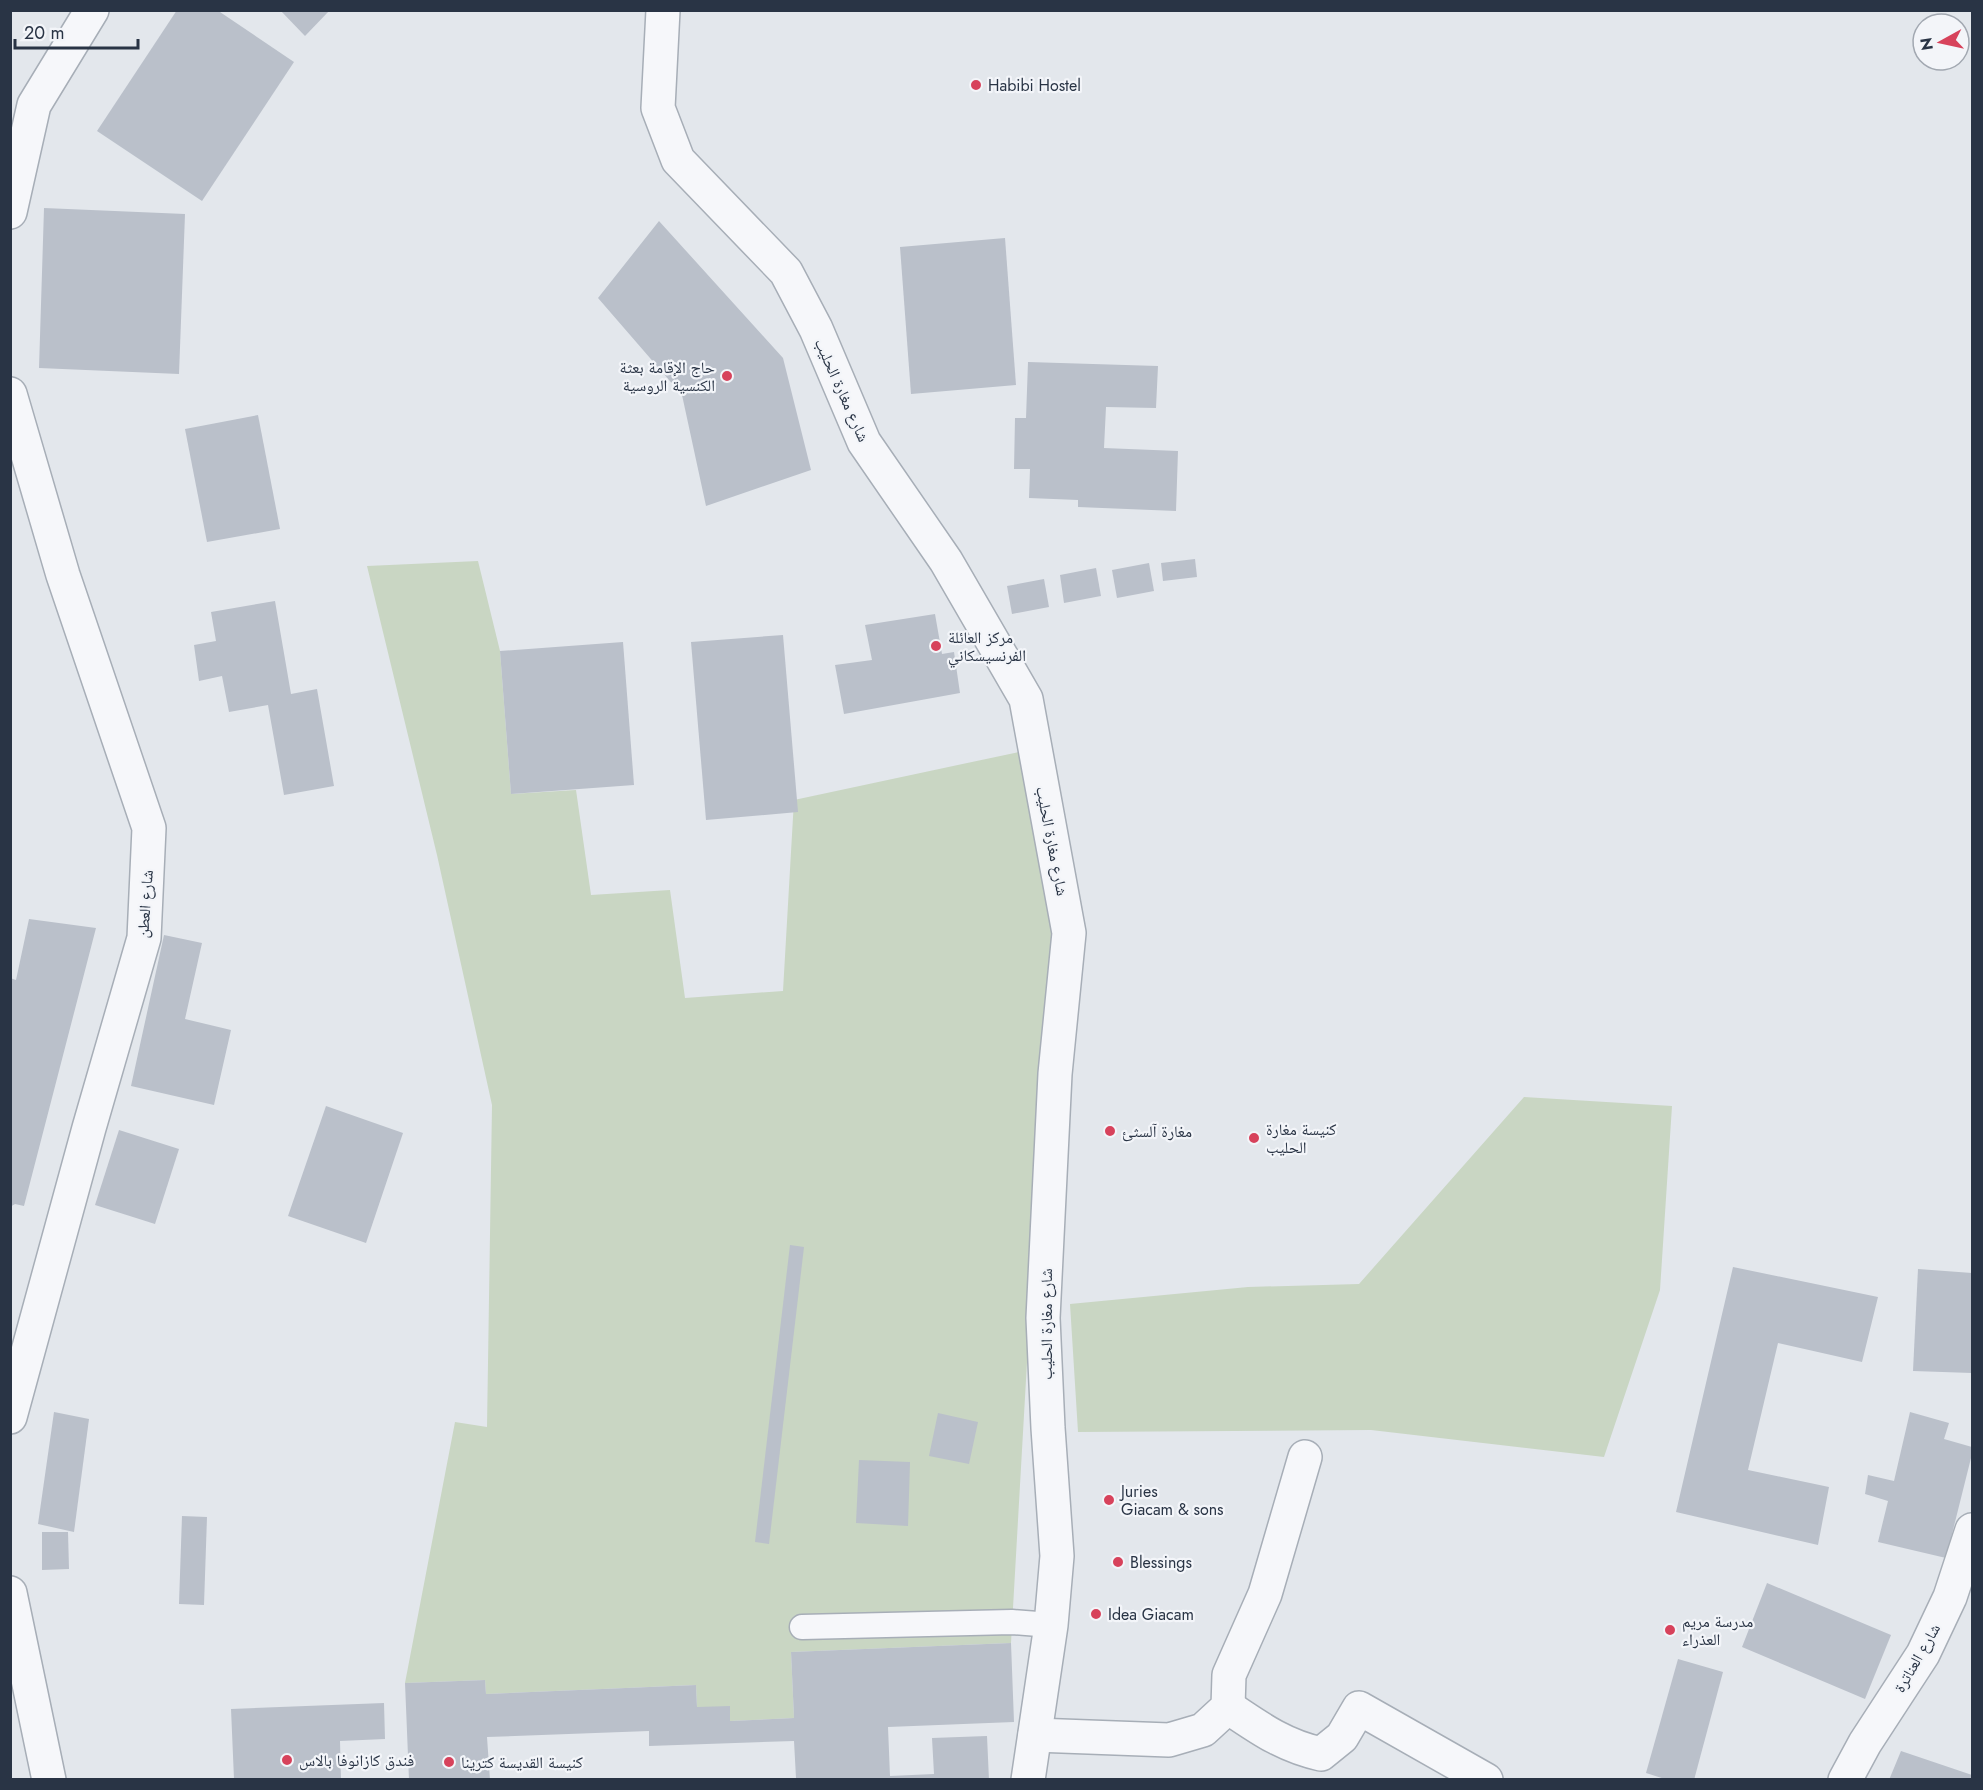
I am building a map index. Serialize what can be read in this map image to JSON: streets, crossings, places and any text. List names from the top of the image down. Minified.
{"streets":{"street":["شارع مغارة الحليب","شارع العطن","شارع العناترة"]},"places":["Habibi Hostel","حاج الإقامة بعثة الكنسية الروسية","مركز العائلة الفرنسيسكاني","مغارة آلسثئ","كنيسة مغارة الحليب","Juries Giacam & sons","Blessings","Idea Giacam","مدرسة مريم العذراء","فندق كازانوفا بالاس","كنيسة القديسة كترينا"],"scale_bar":"20 m","north":"left"}
